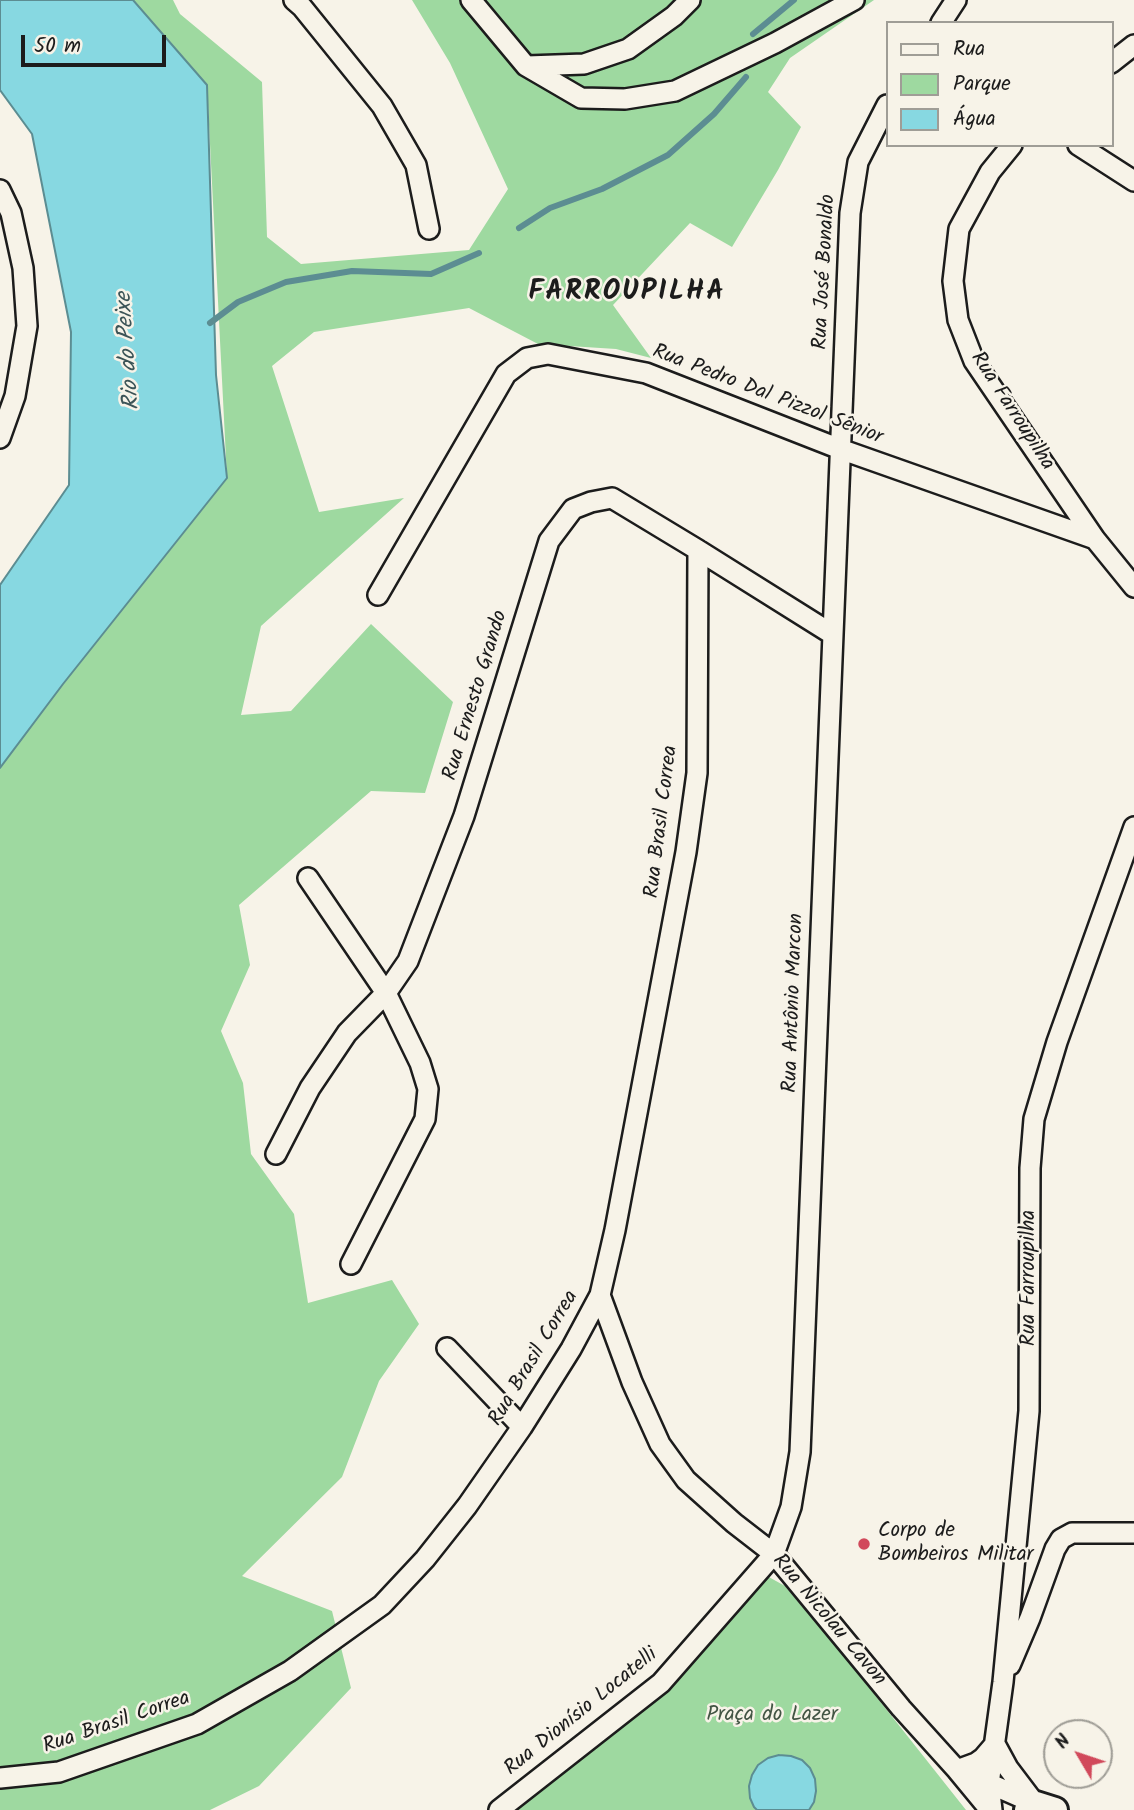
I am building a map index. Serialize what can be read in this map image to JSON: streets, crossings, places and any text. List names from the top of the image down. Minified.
{"streets":{"street":["Rua José Bonaldo","Rua Pedro Dal Pizzol Sênior","Rua Farroupilha","Rua Ernesto Grando","Rua Brasil Correa","Rua Antônio Marcon","Rua Nicolau Cavon","Rua Dionísio Locatelli"]},"crossings":[["Rua José Bonaldo","Rua Pedro Dal Pizzol Sênior"],["Rua José Bonaldo","Rua Antônio Marcon"],["Rua Pedro Dal Pizzol Sênior","Rua Farroupilha"],["Rua Pedro Dal Pizzol Sênior","Rua Antônio Marcon"],["Rua Farroupilha","Rua Nicolau Cavon"],["Rua Ernesto Grando","Rua Brasil Correa"],["Rua Ernesto Grando","Rua Antônio Marcon"],["Rua Brasil Correa","Rua Nicolau Cavon"],["Rua Antônio Marcon","Rua Nicolau Cavon"],["Rua Antônio Marcon","Rua Dionísio Locatelli"],["Rua Nicolau Cavon","Rua Dionísio Locatelli"]],"districts":["FARROUPILHA"],"water":["Rio do Peixe"],"parks":["Praça do Lazer"],"places":["Corpo de Bombeiros Militar"],"legend":["Rua","Parque","Água"],"scale_bar":"50 m","north":"top left"}
